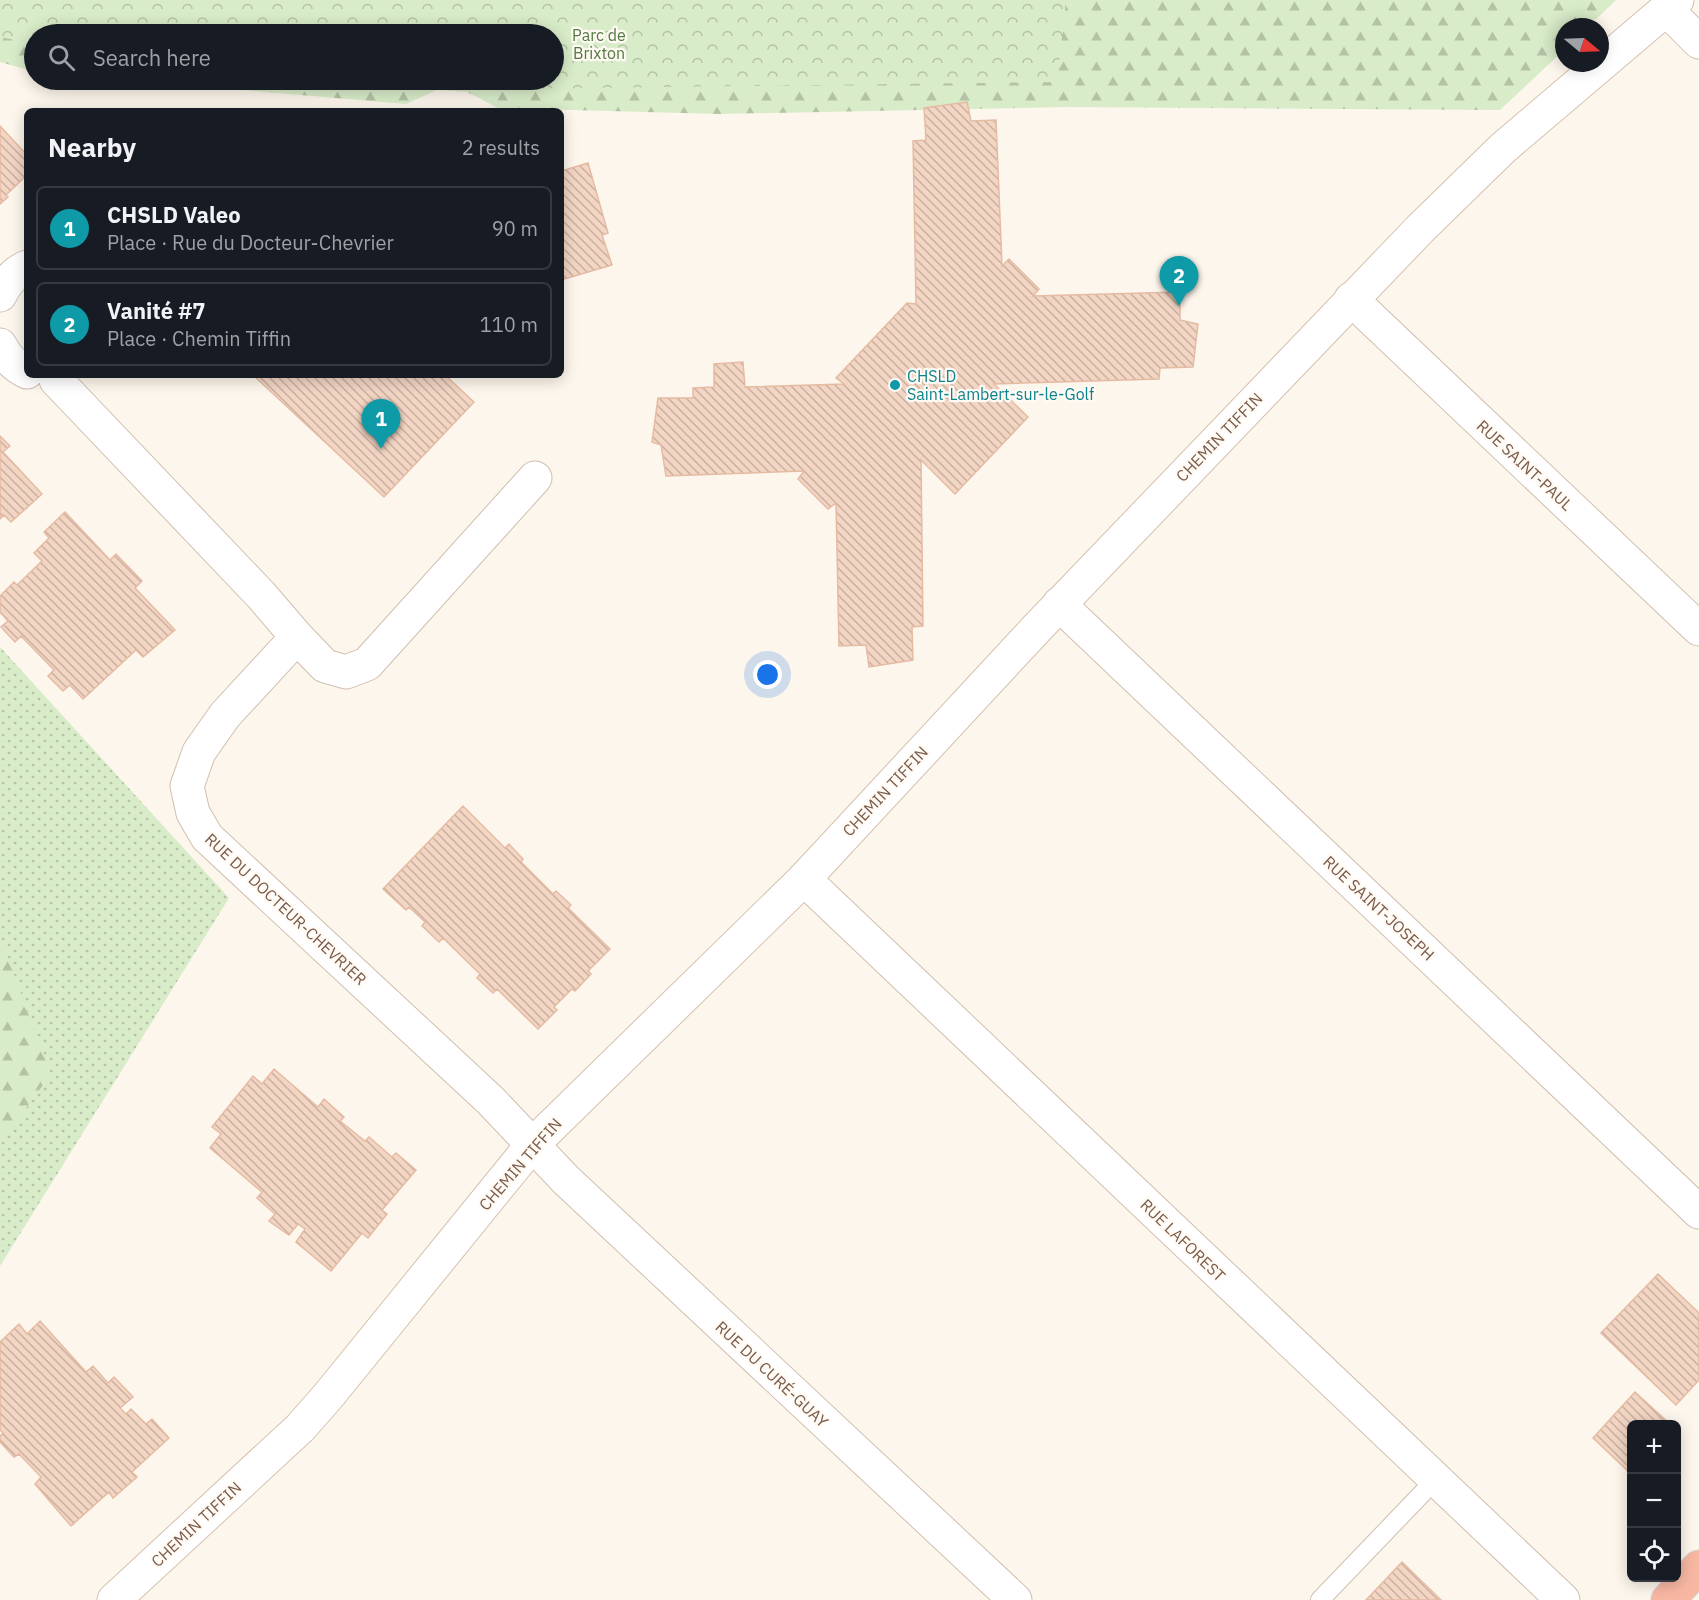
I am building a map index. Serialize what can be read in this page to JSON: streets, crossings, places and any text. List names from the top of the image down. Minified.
{"streets":{"street":["CHEMIN TIFFIN","RUE SAINT-PAUL","RUE SAINT-JOSEPH","RUE DU DOCTEUR-CHEVRIER","RUE LAFOREST","RUE DU CURÉ-GUAY"]},"crossings":[["CHEMIN TIFFIN","RUE SAINT-PAUL"],["CHEMIN TIFFIN","RUE SAINT-JOSEPH"],["CHEMIN TIFFIN","RUE DU DOCTEUR-CHEVRIER"],["CHEMIN TIFFIN","RUE LAFOREST"],["CHEMIN TIFFIN","RUE DU CURÉ-GUAY"],["RUE DU DOCTEUR-CHEVRIER","RUE DU CURÉ-GUAY"]],"parks":["Parc de Brixton"],"places":["CHSLD Saint-Lambert-sur-le-Golf"],"north":"right","page":{"search":"Search here","heading":["Nearby","2 results"],"list":[{"mark":"1","name":"CHSLD Valeo","note":"Place · Rue du Docteur-Chevrier","value":"90 m"},{"mark":"2","name":"Vanité #7","note":"Place · Chemin Tiffin","value":"110 m"}],"pins":["2","1"],"map_buttons":["+","−"]}}
